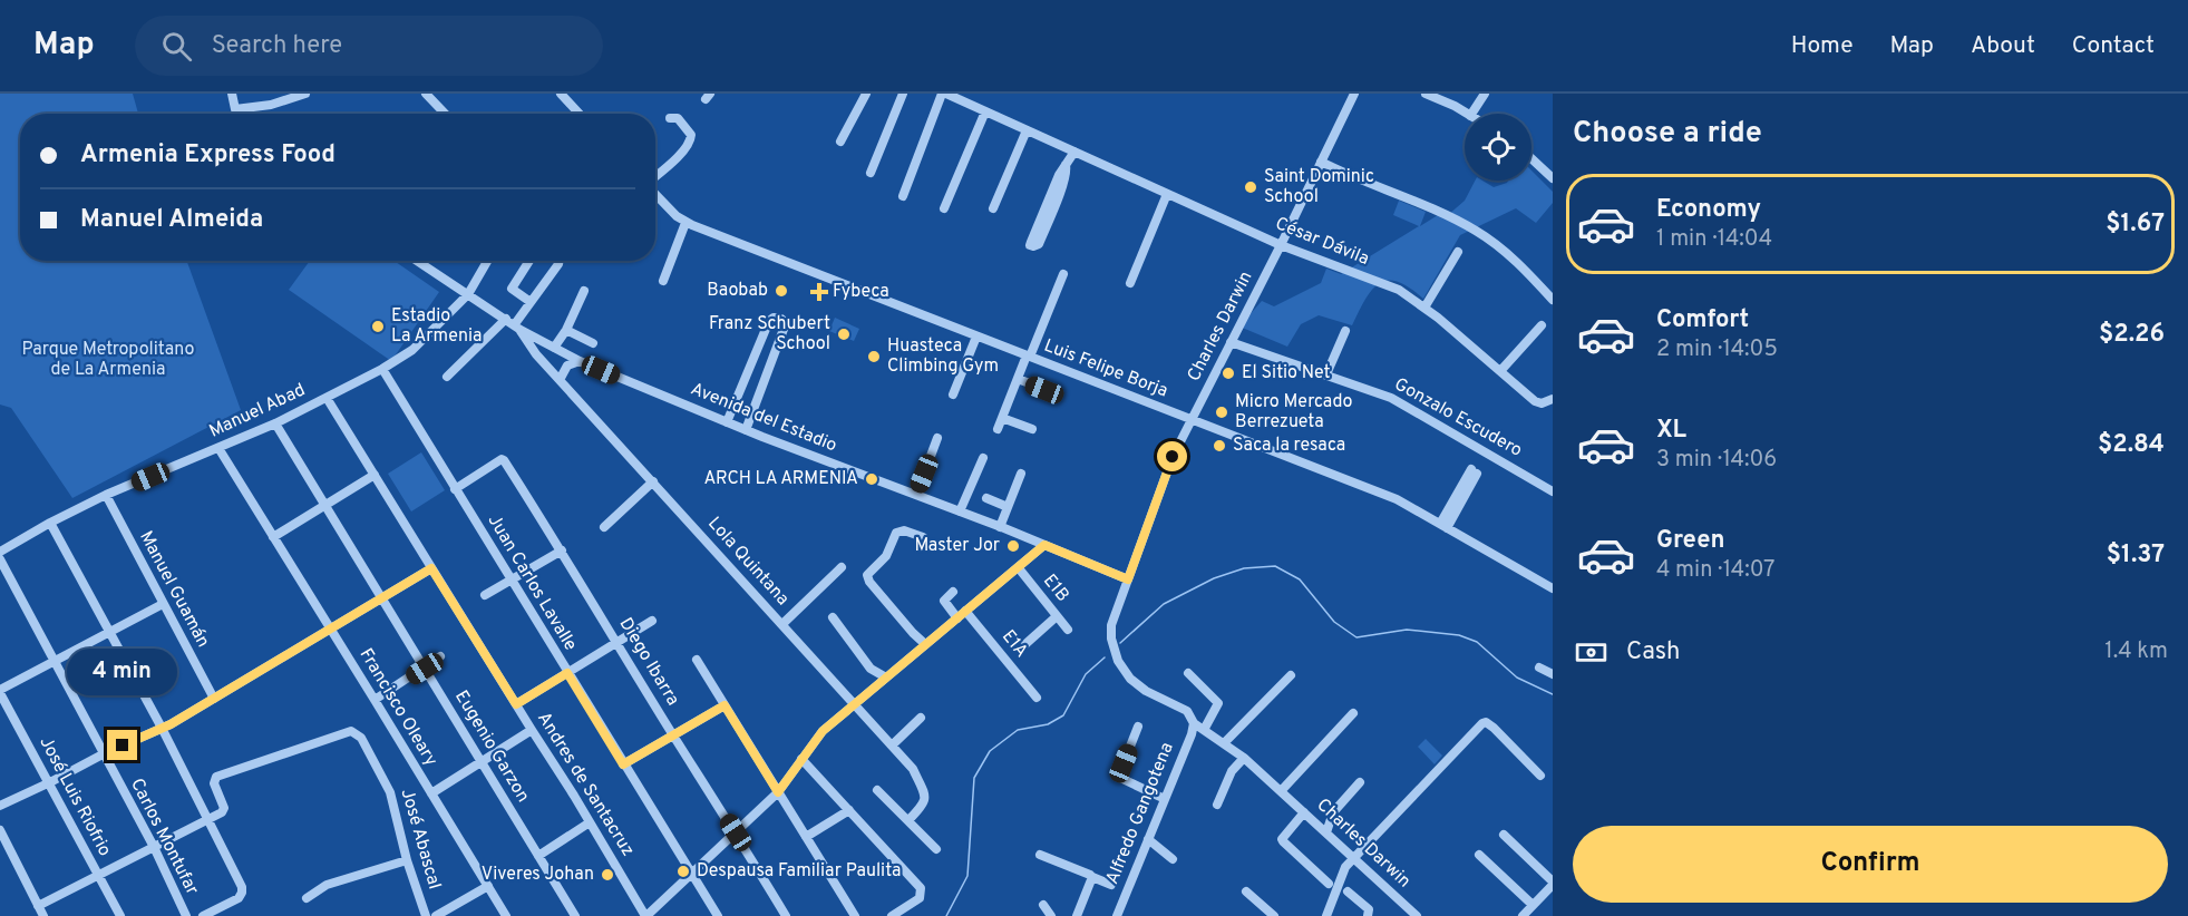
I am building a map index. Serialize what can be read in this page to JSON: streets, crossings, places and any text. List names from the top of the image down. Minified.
{"streets":{"street":["César Dávila","Charles Darwin","Luis Felipe Borja","Manuel Abad","Avenida del Estadio","Gonzalo Escudero","Lola Quintana","Juan Carlos Lavalle","E1B","Manuel Guamán","E1A","Diego Ibarra","Francisco Oleary","Eugenio Garzon","Andres de Santacruz","José Luis Riofrio","Alfredo Gangotena","Carlos Montufar","José Abascal"]},"crossings":[["César Dávila","Charles Darwin"],["Charles Darwin","Luis Felipe Borja"],["Charles Darwin","Avenida del Estadio"],["Charles Darwin","Gonzalo Escudero"],["Charles Darwin","Alfredo Gangotena"],["Manuel Abad","Avenida del Estadio"],["Manuel Abad","Juan Carlos Lavalle"],["Manuel Abad","Manuel Guamán"],["Manuel Abad","Francisco Oleary"],["Manuel Abad","Eugenio Garzon"],["Manuel Abad","Andres de Santacruz"],["Avenida del Estadio","Lola Quintana"],["Juan Carlos Lavalle","Diego Ibarra"]],"parks":["Parque Metropolitano de La Armenia"],"places":{"other":["Saint Dominic School","Baobab","Estadio La Armenia","Franz Schubert School","Huasteca Climbing Gym","El Sitio Net","Micro Mercado Berrezueta","Saca la resaca","ARCH LA ARMENIA","Master Jor","Despausa Familiar Paulita","Viveres Johan"],"health":["Fybeca"]},"page":{"header":"Map","search":"Search here","nav":["Home","Map","About","Contact"],"heading":"Choose a ride","banner":["Armenia Express Food","Manuel Almeida"],"list":[{"name":"Economy","note":"1 min · 14:04","value":"$1.67"},{"name":"Comfort","note":"2 min · 14:05","value":"$2.26"},{"name":"XL","note":"3 min · 14:06","value":"$2.84"},{"name":"Green","note":"4 min · 14:07","value":"$1.37"}],"pay":["Cash","1.4 km"],"bubble":"4 min","buttons":"Confirm"}}
